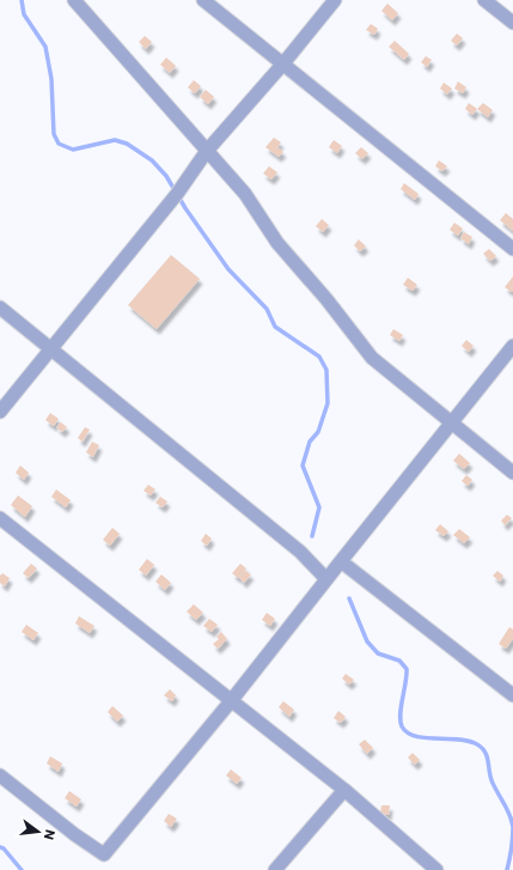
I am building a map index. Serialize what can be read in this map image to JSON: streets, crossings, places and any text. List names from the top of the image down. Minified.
{"north":"right"}
